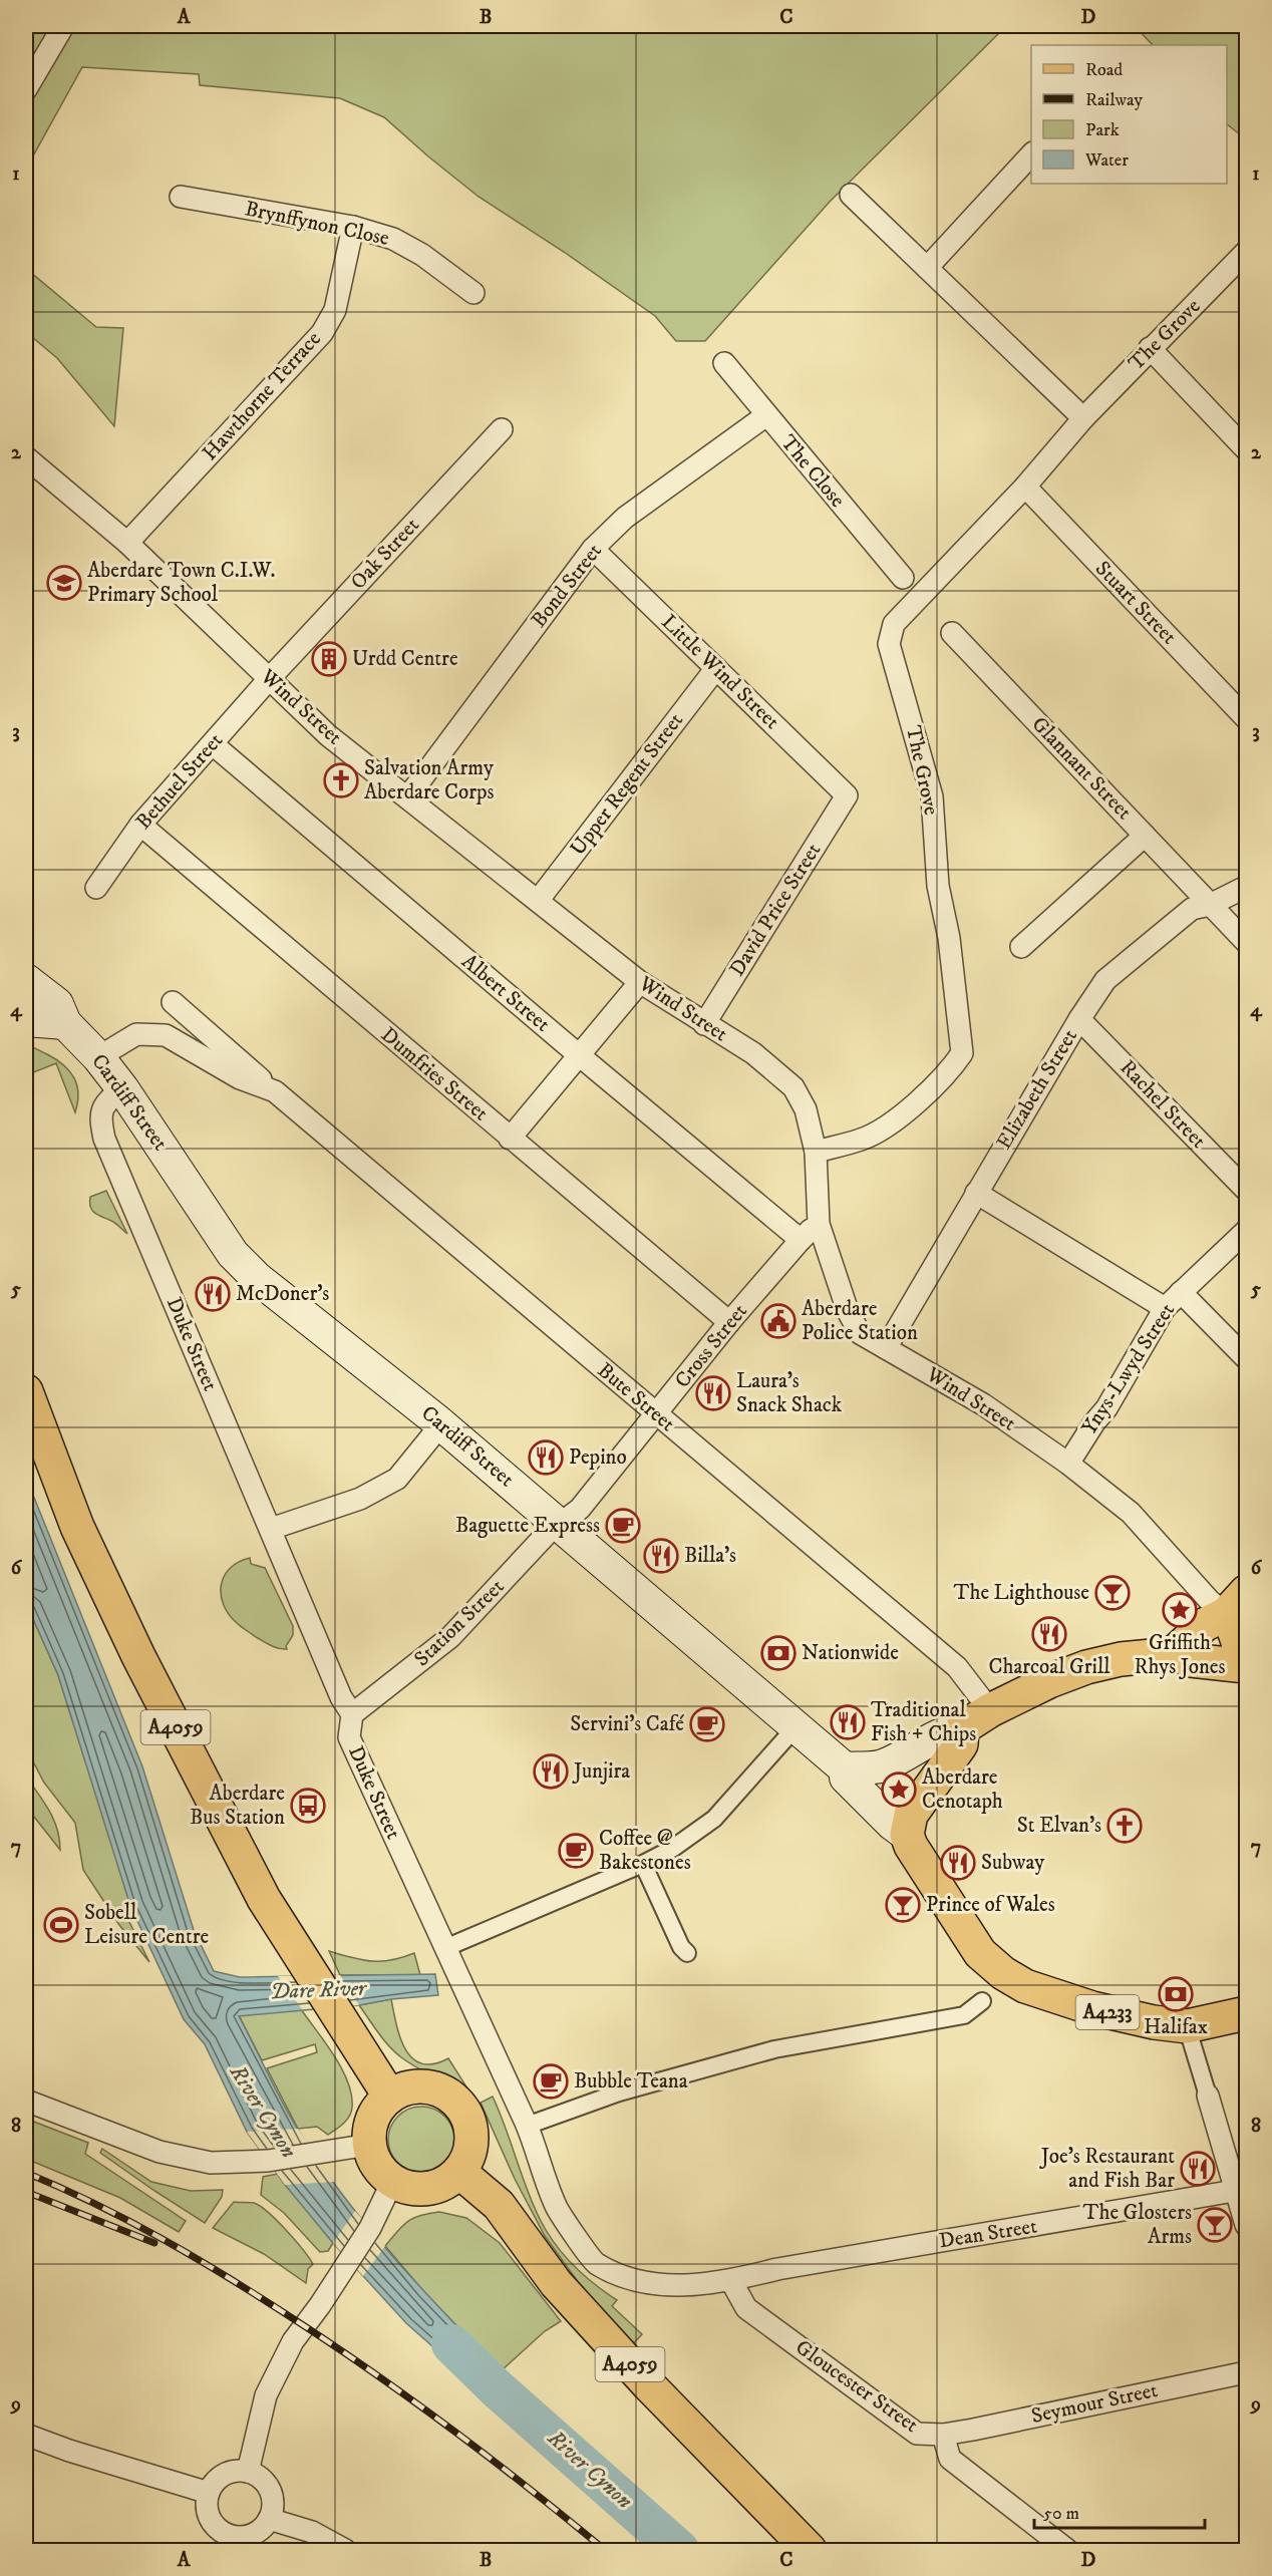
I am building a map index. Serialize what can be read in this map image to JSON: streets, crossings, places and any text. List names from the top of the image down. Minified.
{"streets":{"main road":["Cardiff Street","A4059","A4233"],"street":["Brynffynon Close","The Grove","Hawthorne Terrace","The Close","Oak Street","Bond Street","Stuart Street","Little Wind Street","Wind Street","Glannant Street","Bethuel Street","Upper Regent Street","David Price Street","Albert Street","Dumfries Street","Elizabeth Street","Rachel Street","Duke Street","Cross Street","Ynys-Lwyd Street","Bute Street","Station Street","Dean Street","Gloucester Street","Seymour Street"]},"crossings":[["Brynffynon Close","Hawthorne Terrace"],["The Grove","Stuart Street"],["The Grove","Wind Street"],["Hawthorne Terrace","Wind Street"],["The Close","Bond Street"],["Oak Street","Wind Street"],["Oak Street","Bethuel Street"],["Bond Street","Little Wind Street"],["Bond Street","Wind Street"],["Little Wind Street","Upper Regent Street"],["Little Wind Street","David Price Street"],["Wind Street","Bethuel Street"],["Wind Street","Upper Regent Street"],["Wind Street","David Price Street"],["Wind Street","Elizabeth Street"],["Wind Street","Cross Street"],["Wind Street","Ynys-Lwyd Street"],["Glannant Street","Elizabeth Street"],["Bethuel Street","Albert Street"],["Bethuel Street","Dumfries Street"],["Albert Street","Cross Street"],["Dumfries Street","Cross Street"],["Elizabeth Street","Rachel Street"],["Cardiff Street","Duke Street"],["Cardiff Street","Cross Street"],["Cardiff Street","Bute Street"],["Cardiff Street","Station Street"],["Cardiff Street","A4233"],["Duke Street","Station Street"],["Duke Street","Dean Street"],["Duke Street","Gloucester Street"],["Cross Street","Bute Street"],["Cross Street","Station Street"],["Dean Street","Gloucester Street"],["Gloucester Street","Seymour Street"]],"water":["Dare River","River Cynon"],"places":{"school or university":["Aberdare Town C.I.W. Primary School"],"building":["Urdd Centre"],"church":["Salvation Army Aberdare Corps","St Elvan's"],"restaurant":["McDoner's","Laura's Snack Shack","Pepino","Billa's","Charcoal Grill","Traditional Fish + Chips","Junjira","Subway","Joe's Restaurant and Fish Bar"],"public building":["Aberdare Police Station"],"cafe":["Baguette Express","Servini's Café","Coffee @ Bakestones","Bubble Teana"],"bar":["The Lighthouse","Prince of Wales","The Glosters Arms"],"place":["Griffith Rhys Jones","Aberdare Cenotaph"],"bank":["Nationwide","Halifax"],"bus stop":["Aberdare Bus Station"],"sports":["Sobell Leisure Centre"]},"legend":["Road","Railway","Park","Water"],"scale_bar":"50 m","grid":{"columns":["A","B","C","D"],"rows":["1","2","3","4","5","6","7","8","9"]}}
